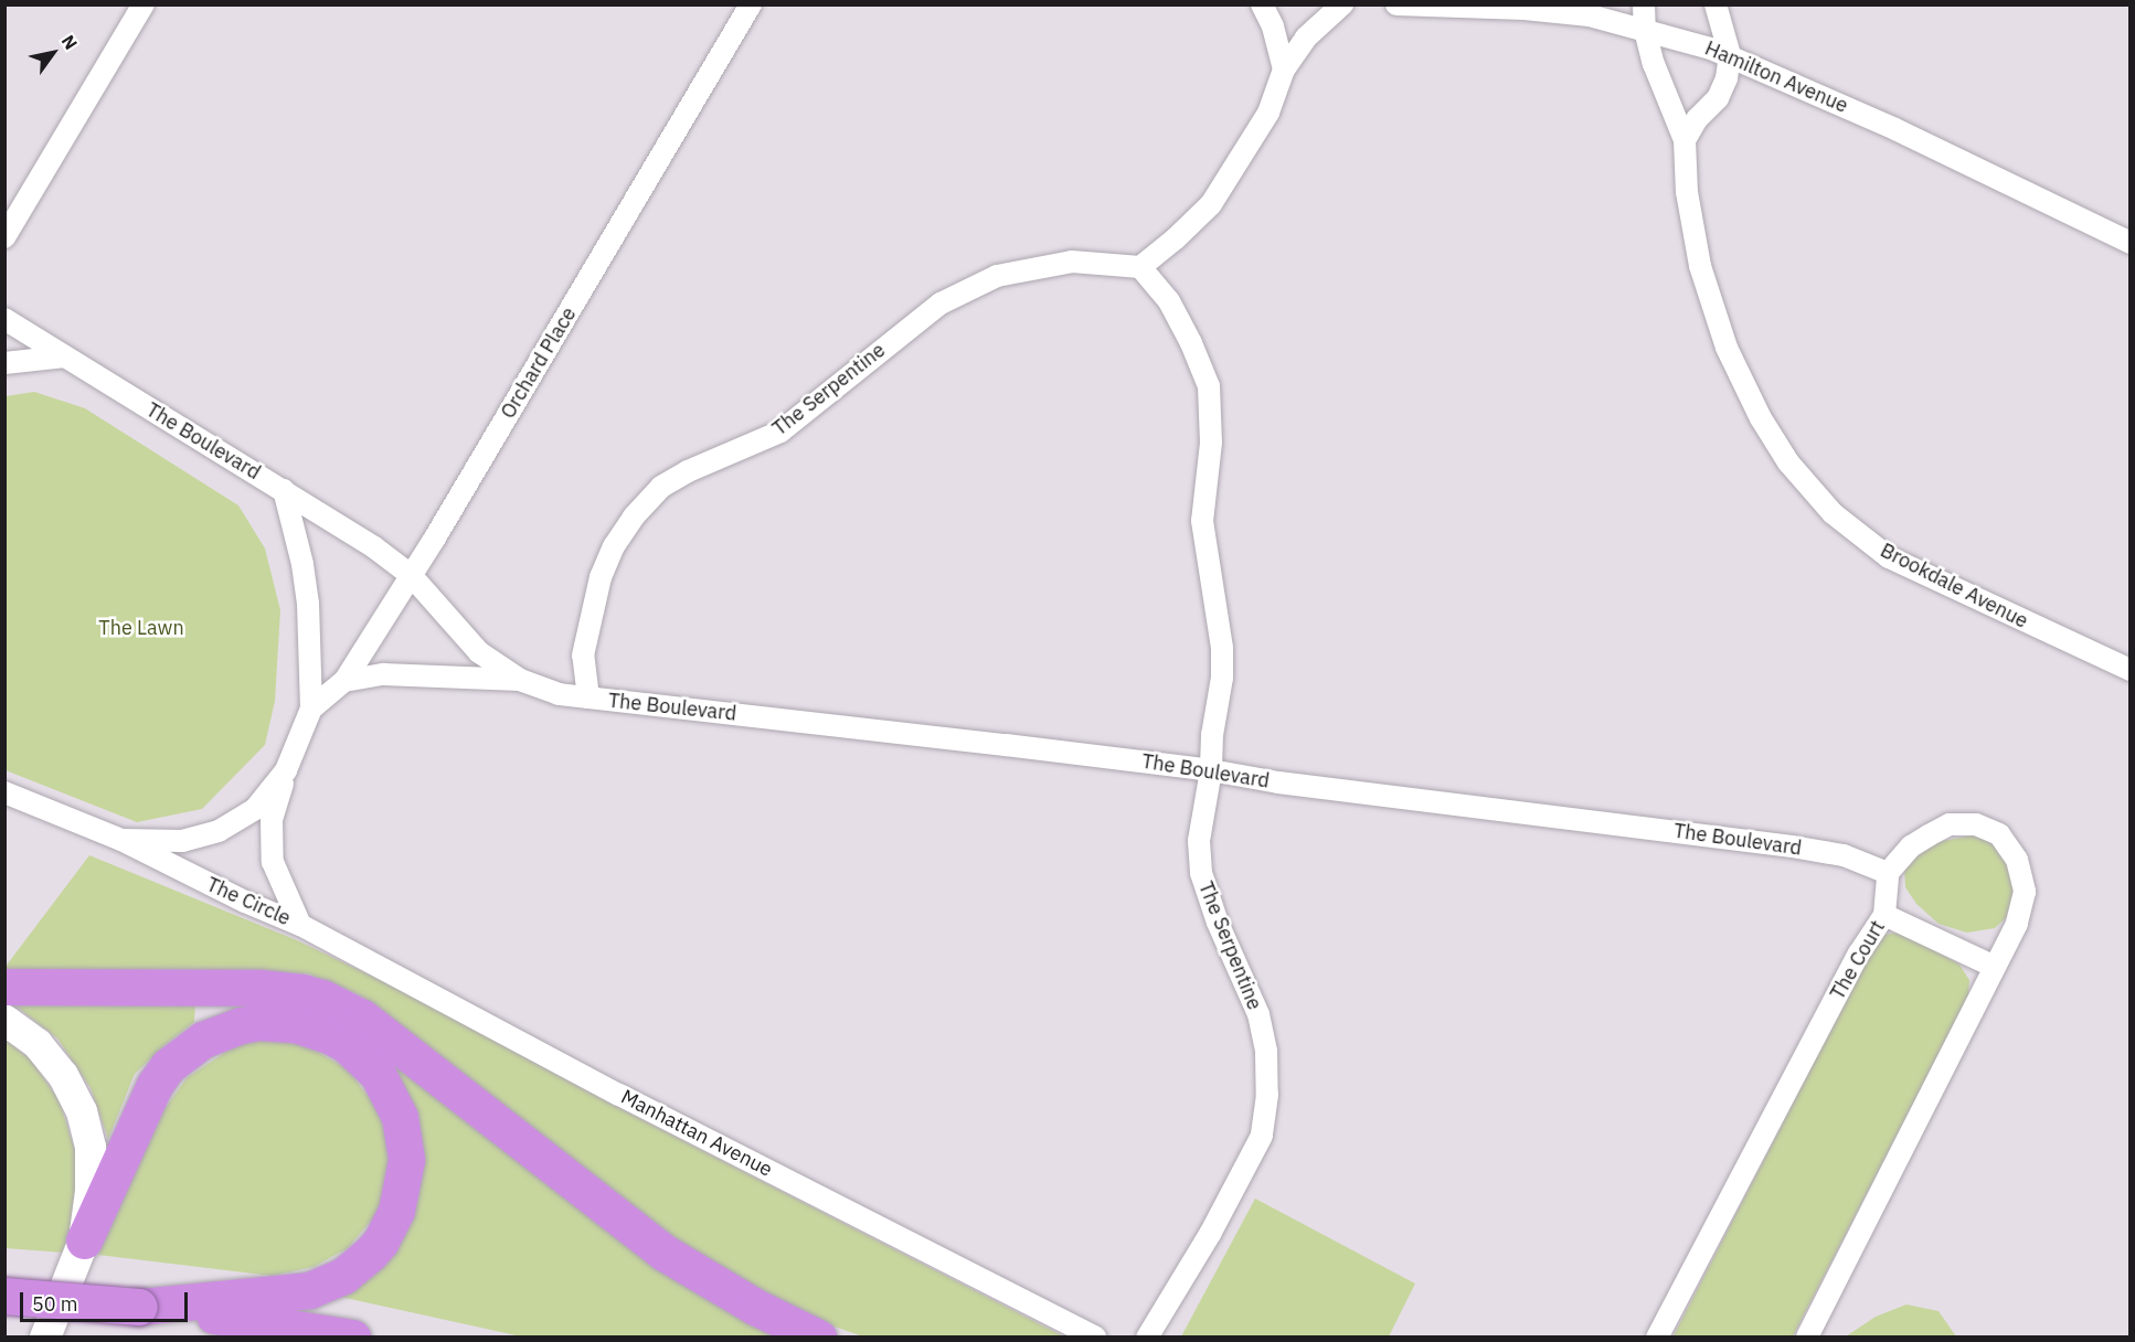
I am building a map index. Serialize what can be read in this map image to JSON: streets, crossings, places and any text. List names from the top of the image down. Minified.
{"streets":{"street":["Hamilton Avenue","Orchard Place","The Serpentine","The Boulevard","Brookdale Avenue","The Circle","The Court","Manhattan Avenue"]},"crossings":[["Hamilton Avenue","Brookdale Avenue"],["Orchard Place","The Boulevard"],["Orchard Place","The Circle"],["The Serpentine","The Boulevard"],["The Boulevard","The Circle"],["The Boulevard","The Court"],["The Circle","Manhattan Avenue"]],"parks":["The Lawn"],"scale_bar":"50 m","north":"top right"}
